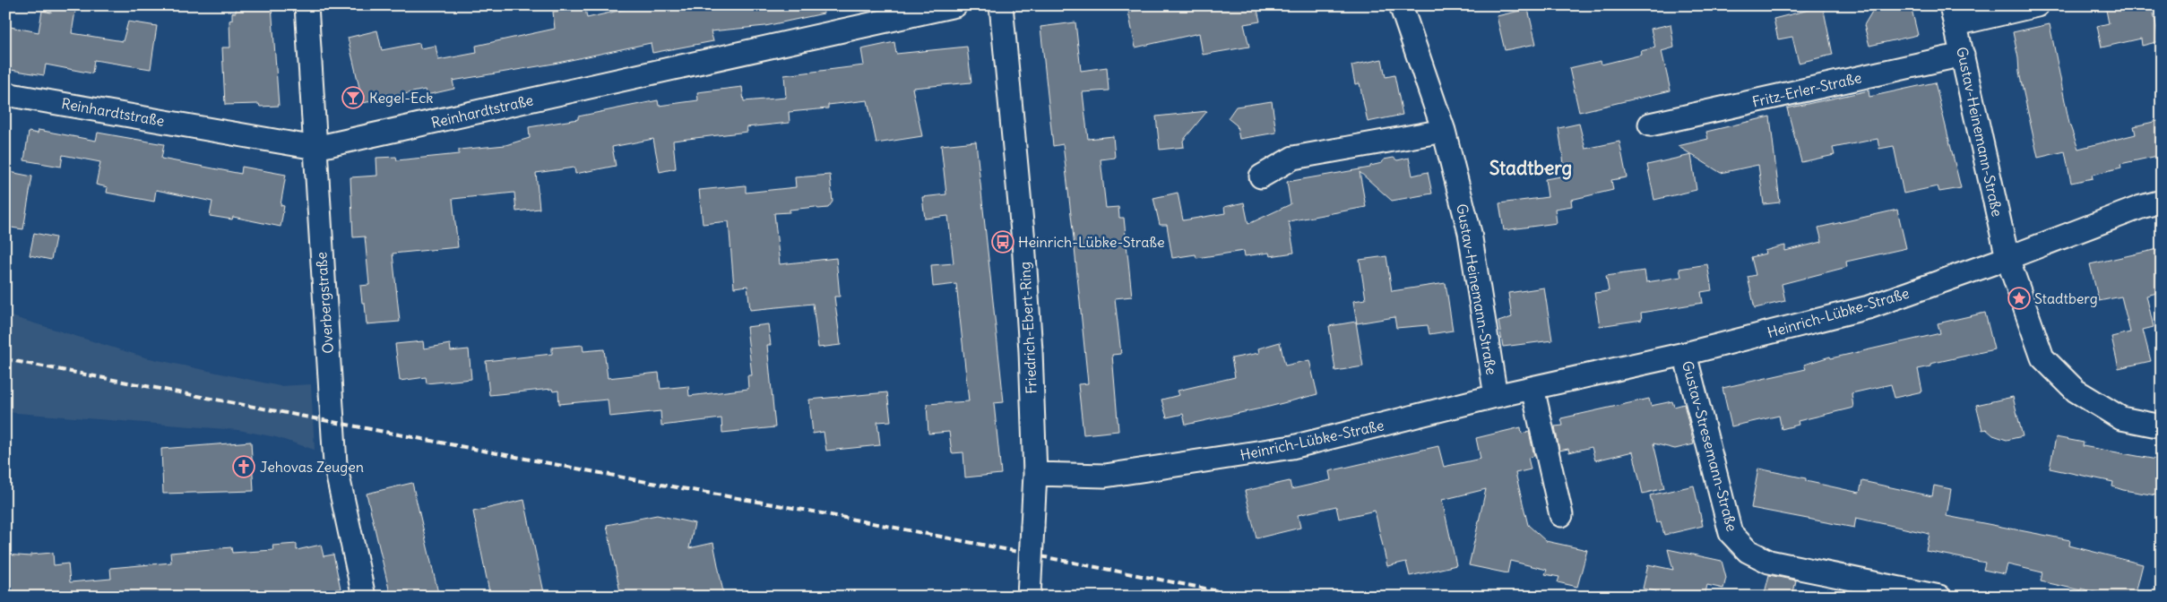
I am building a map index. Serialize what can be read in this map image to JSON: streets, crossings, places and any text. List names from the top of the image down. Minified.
{"streets":{"street":["Fritz-Erler-Straße","Reinhardtstraße","Gustav-Heinemann-Straße","Overbergstraße","Heinrich-Lübke-Straße","Friedrich-Ebert-Ring","Gustav-Stresemann-Straße"]},"crossings":[["Fritz-Erler-Straße","Gustav-Heinemann-Straße"],["Reinhardtstraße","Overbergstraße"],["Gustav-Heinemann-Straße","Heinrich-Lübke-Straße"],["Heinrich-Lübke-Straße","Friedrich-Ebert-Ring"],["Heinrich-Lübke-Straße","Gustav-Stresemann-Straße"]],"districts":["Stadtberg"],"places":{"bar":["Kegel-Eck"],"bus stop":["Heinrich-Lübke-Straße"],"place":["Stadtberg"],"church":["Jehovas Zeugen"]}}
